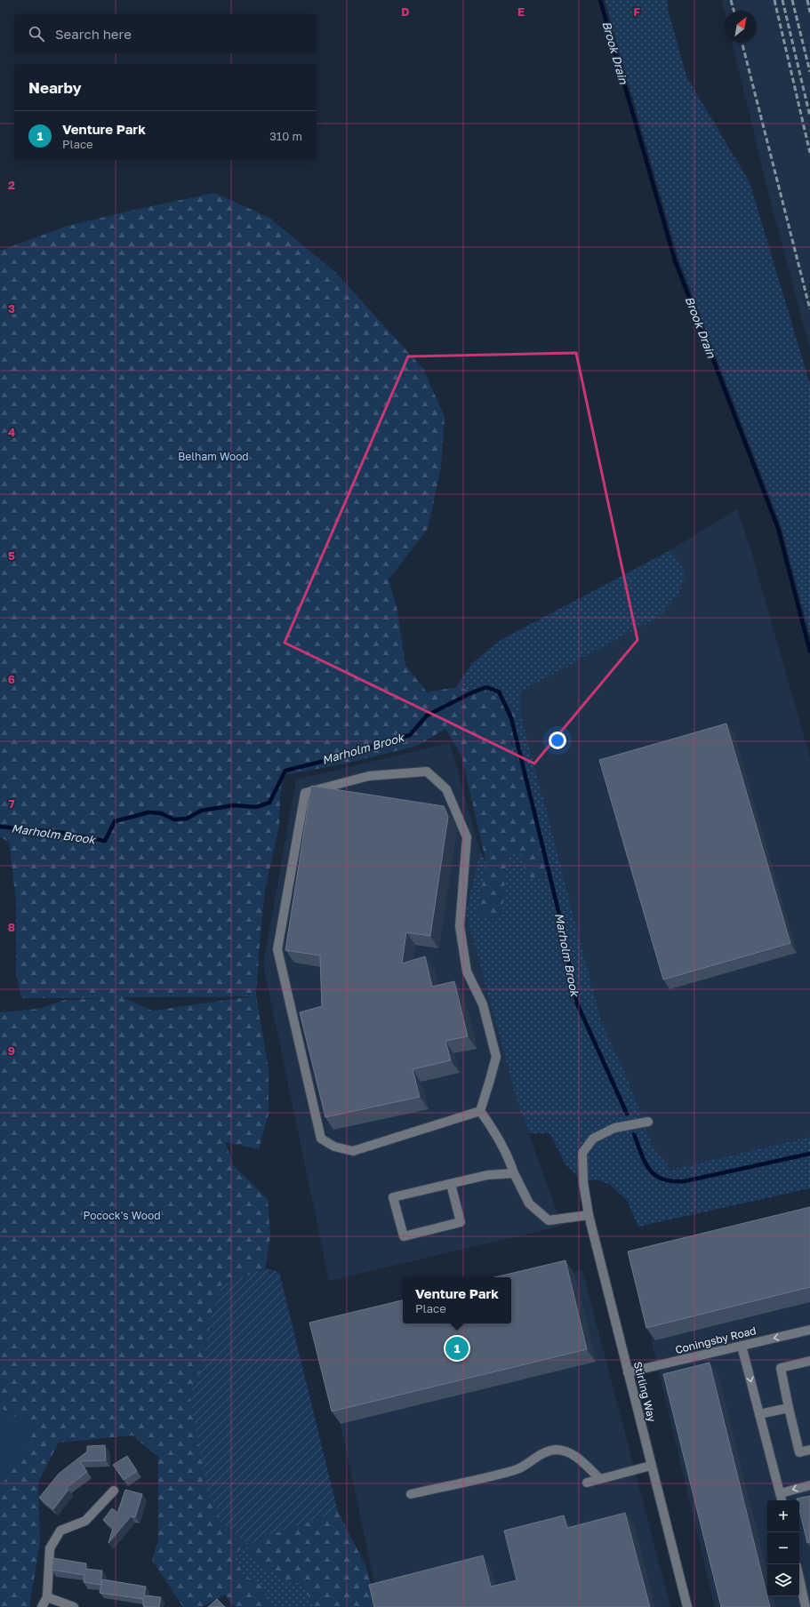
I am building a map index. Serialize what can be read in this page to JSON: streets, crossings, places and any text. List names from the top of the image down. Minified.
{"streets":{"street":["Coningsby Road","Stirling Way"]},"crossings":[["Coningsby Road","Stirling Way"]],"water":["Brook Drain","Marholm Brook"],"parks":["Belham Wood","Pocock's Wood"],"north":"top right","page":{"search":"Search here","heading":"Nearby","list":[{"mark":"1","name":"Venture Park","note":"Place","value":"310 m"}],"popup":["Venture Park","Place"],"pins":"1","map_buttons":["+","−"]},"grid":{"columns":["D","E","F"],"rows":["2","3","4","5","6","7","8","9"]}}
